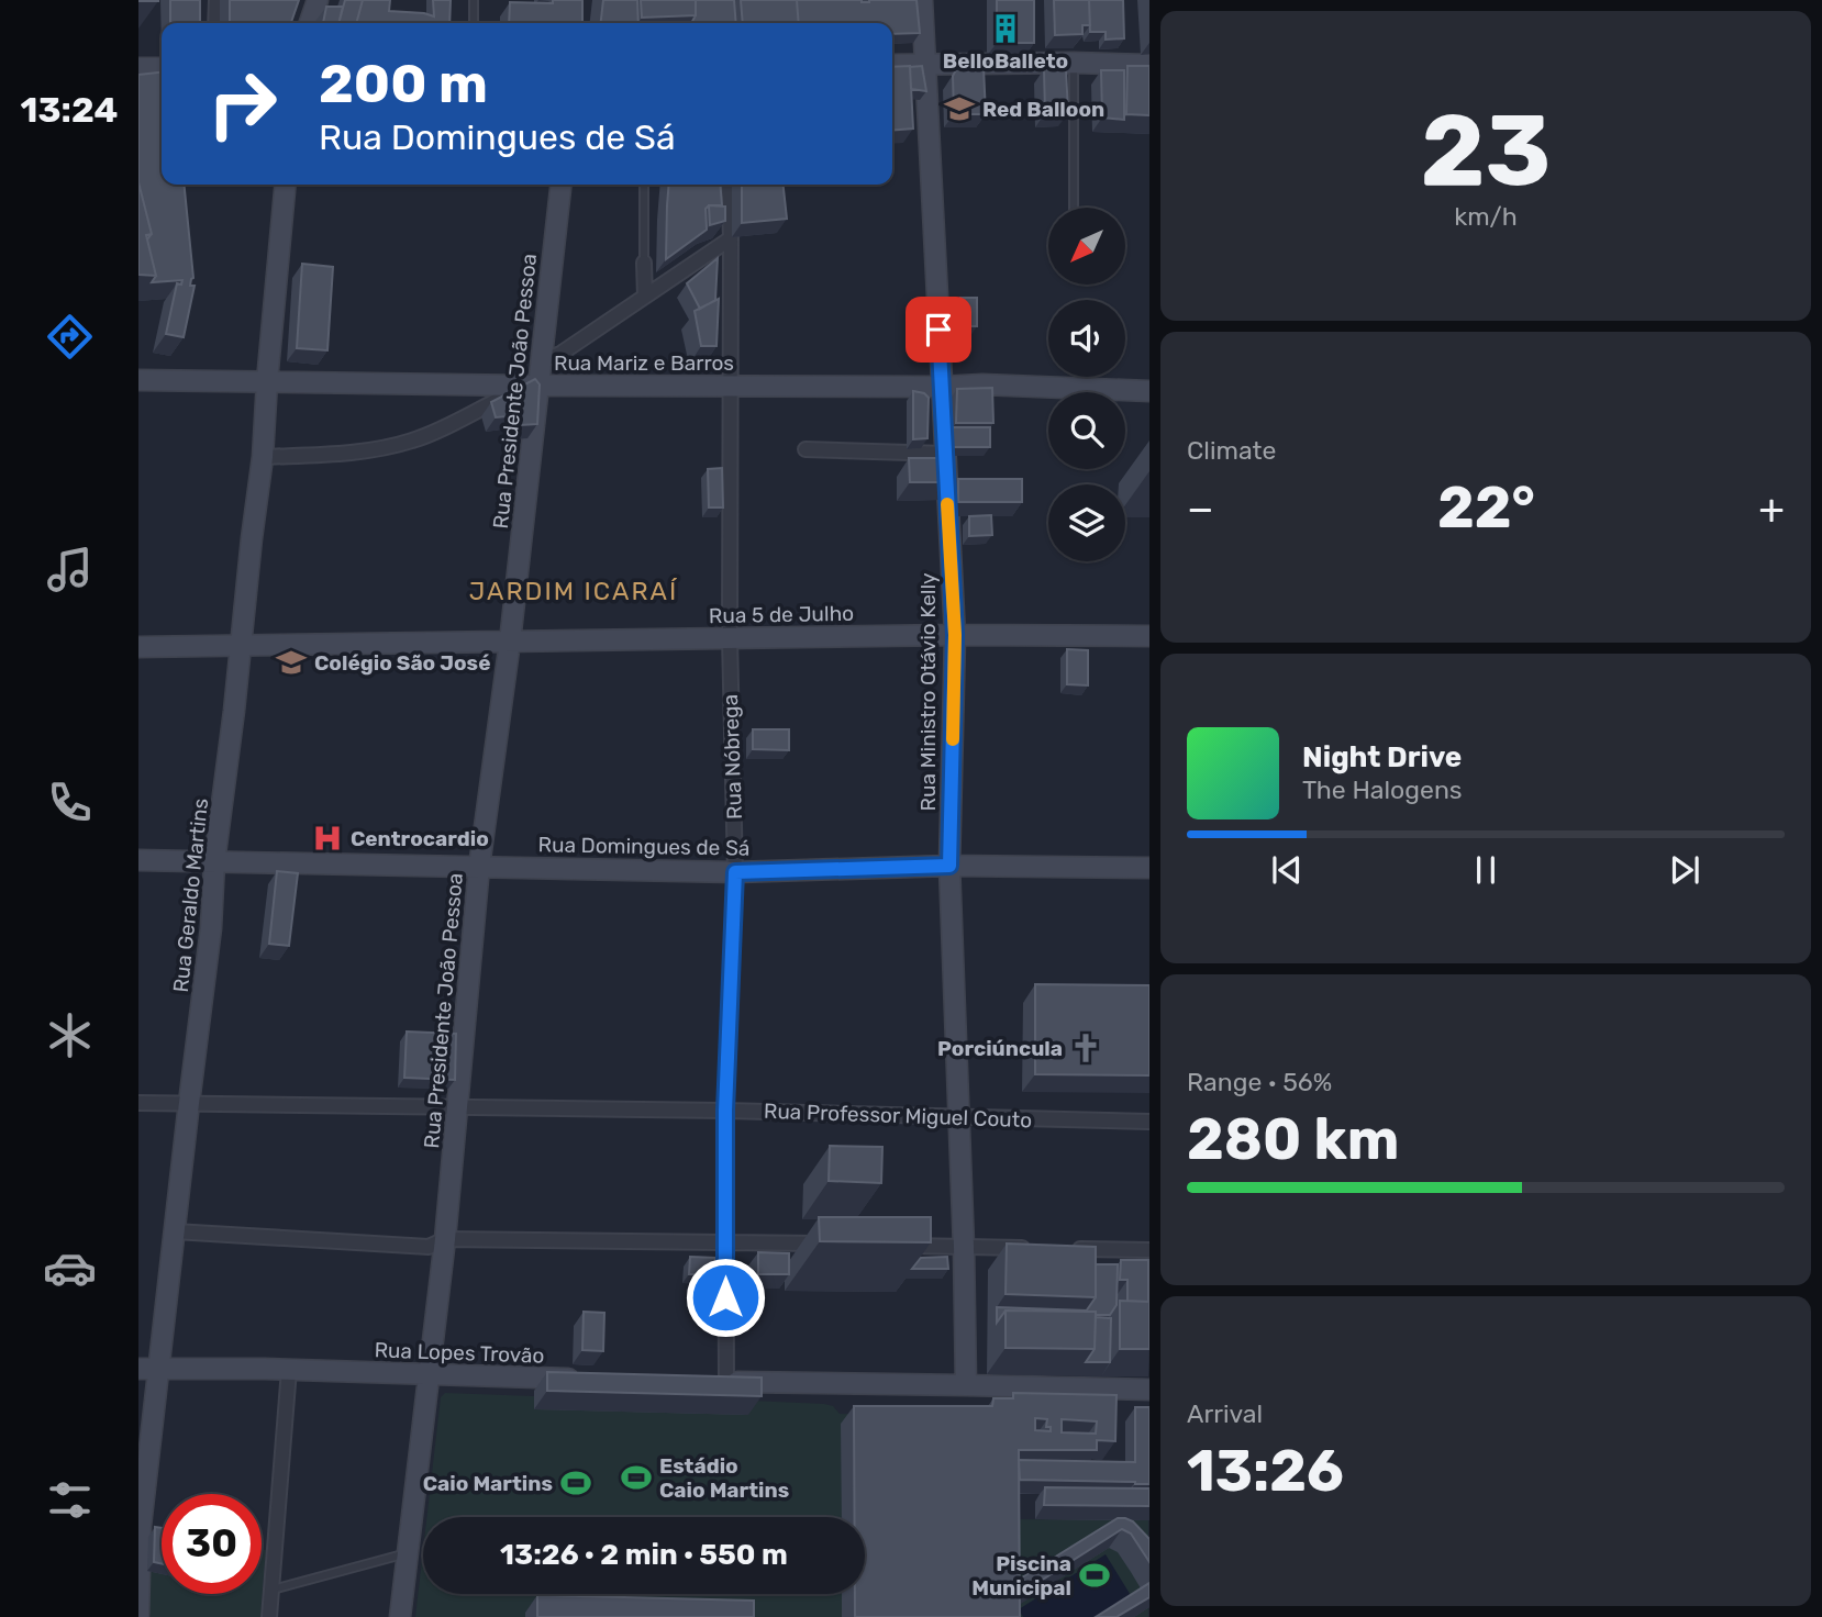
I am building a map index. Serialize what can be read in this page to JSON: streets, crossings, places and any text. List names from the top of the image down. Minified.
{"streets":{"street":["Rua Mariz e Barros","Rua Presidente João Pessoa","Rua 5 de Julho","Rua Ministro Otávio Kelly","Rua Nóbrega","Rua Domingues de Sá","Rua Geraldo Martins","Rua Professor Miguel Couto","Rua Lopes Trovão"]},"crossings":[["Rua Mariz e Barros","Rua Presidente João Pessoa"],["Rua Mariz e Barros","Rua Ministro Otávio Kelly"],["Rua Mariz e Barros","Rua Nóbrega"],["Rua Mariz e Barros","Rua Geraldo Martins"],["Rua Presidente João Pessoa","Rua 5 de Julho"],["Rua Presidente João Pessoa","Rua Domingues de Sá"],["Rua Presidente João Pessoa","Rua Professor Miguel Couto"],["Rua Presidente João Pessoa","Rua Lopes Trovão"],["Rua 5 de Julho","Rua Ministro Otávio Kelly"],["Rua 5 de Julho","Rua Nóbrega"],["Rua 5 de Julho","Rua Geraldo Martins"],["Rua Ministro Otávio Kelly","Rua Domingues de Sá"],["Rua Ministro Otávio Kelly","Rua Professor Miguel Couto"],["Rua Nóbrega","Rua Domingues de Sá"],["Rua Nóbrega","Rua Professor Miguel Couto"],["Rua Domingues de Sá","Rua Geraldo Martins"],["Rua Geraldo Martins","Rua Professor Miguel Couto"],["Rua Geraldo Martins","Rua Lopes Trovão"]],"districts":["JARDIM ICARAÍ"],"places":{"building":["BelloBalleto"],"school or university":["Red Balloon","Colégio São José"],"hospital":["Centrocardio"],"church":["Porciúncula"],"sports":["Estádio Caio Martins","Caio Martins","Piscina Municipal"]},"north":"bottom left","page":{"tabs":"13:24","tile":[["23","km/h"],"Climate",["Range · 56%","280 km"],["Arrival","13:26"]],"turn":["200 m","Rua Domingues de Sá"],"heat":["−","22°","+"],"song":["Night Drive","The Halogens"],"limit":"30","trip":"13:26 · 2 min · 550 m"}}
